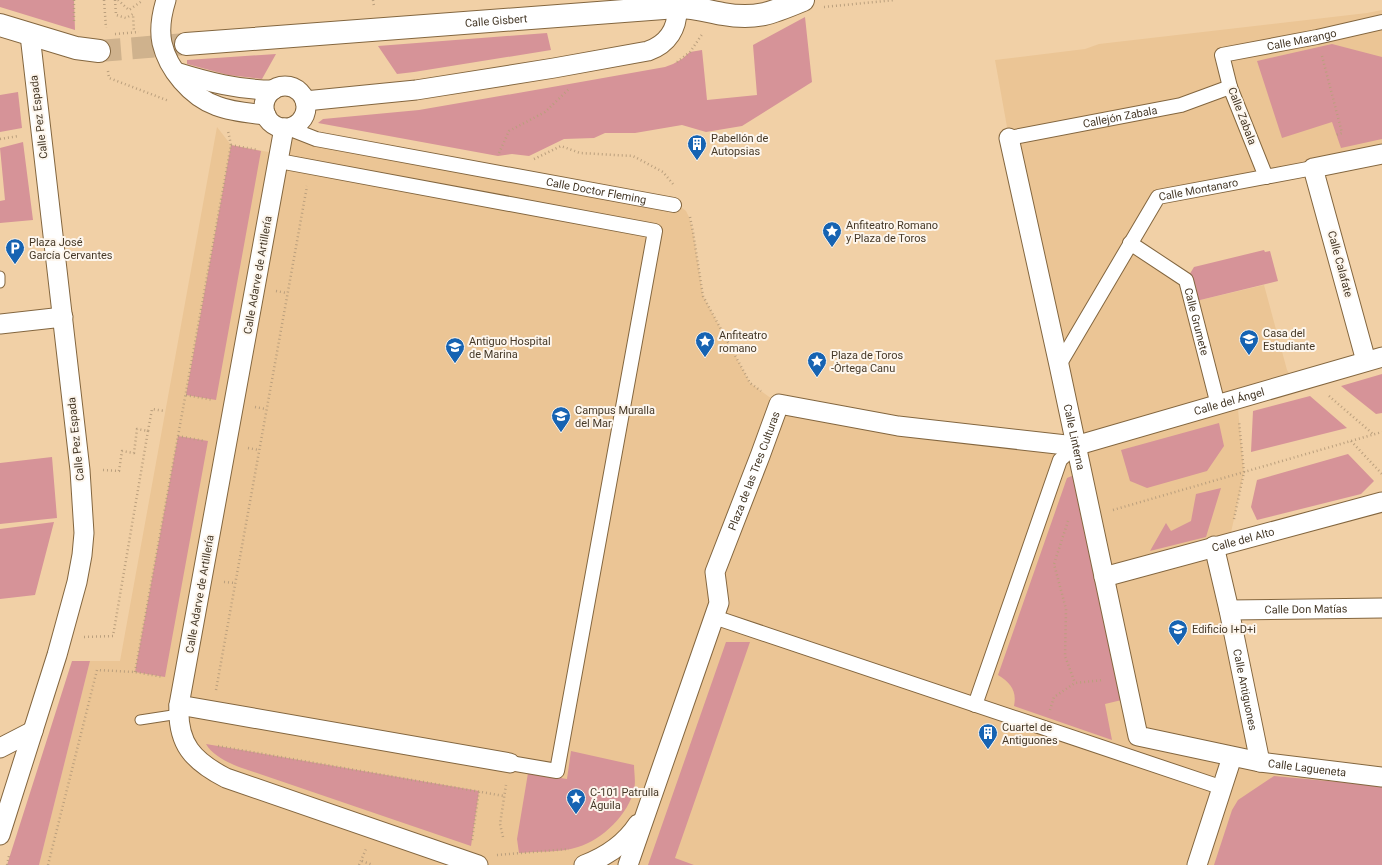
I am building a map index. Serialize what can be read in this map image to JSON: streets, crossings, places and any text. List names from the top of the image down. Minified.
{"streets":{"street":["Calle Gisbert","Calle Marango","Callejón Zabala","Calle Zabala","Calle Pez Espada","Calle Doctor Fleming","Calle Montanaro","Calle Calafate","Calle Adarve de Artillería","Calle Grumete","Calle del Ángel","Calle Linterna","Plaza de las Tres Culturas","Calle del Alto","Calle Don Matías","Calle Antiguones","Calle Lagueneta"]},"crossings":[["Calle Marango","Calle Zabala"],["Callejón Zabala","Calle Zabala"],["Callejón Zabala","Calle Linterna"],["Calle Zabala","Calle Montanaro"],["Calle Doctor Fleming","Calle Adarve de Artillería"],["Calle Montanaro","Calle Calafate"],["Calle Montanaro","Calle Grumete"],["Calle Montanaro","Calle Linterna"],["Calle Calafate","Calle del Ángel"],["Calle Grumete","Calle del Ángel"],["Calle del Ángel","Calle Linterna"],["Calle del Ángel","Plaza de las Tres Culturas"],["Calle Linterna","Plaza de las Tres Culturas"],["Calle Linterna","Calle del Alto"],["Calle Linterna","Calle Lagueneta"],["Calle del Alto","Calle Antiguones"],["Calle Don Matías","Calle Antiguones"],["Calle Antiguones","Calle Lagueneta"]],"places":{"building":["Pabellón de Autopsias","Cuartel de Antiguones"],"place":["Anfiteatro Romano y Plaza de Toros","Anfiteatro romano","Plaza de Toros -Òrtega Canu","C-101 Patrulla Águila"],"parking":["Plaza José García Cervantes"],"school or university":["Casa del Estudiante","Antiguo Hospital de Marina","Campus Muralla del Mar","Edificio I+D+i"]}}
